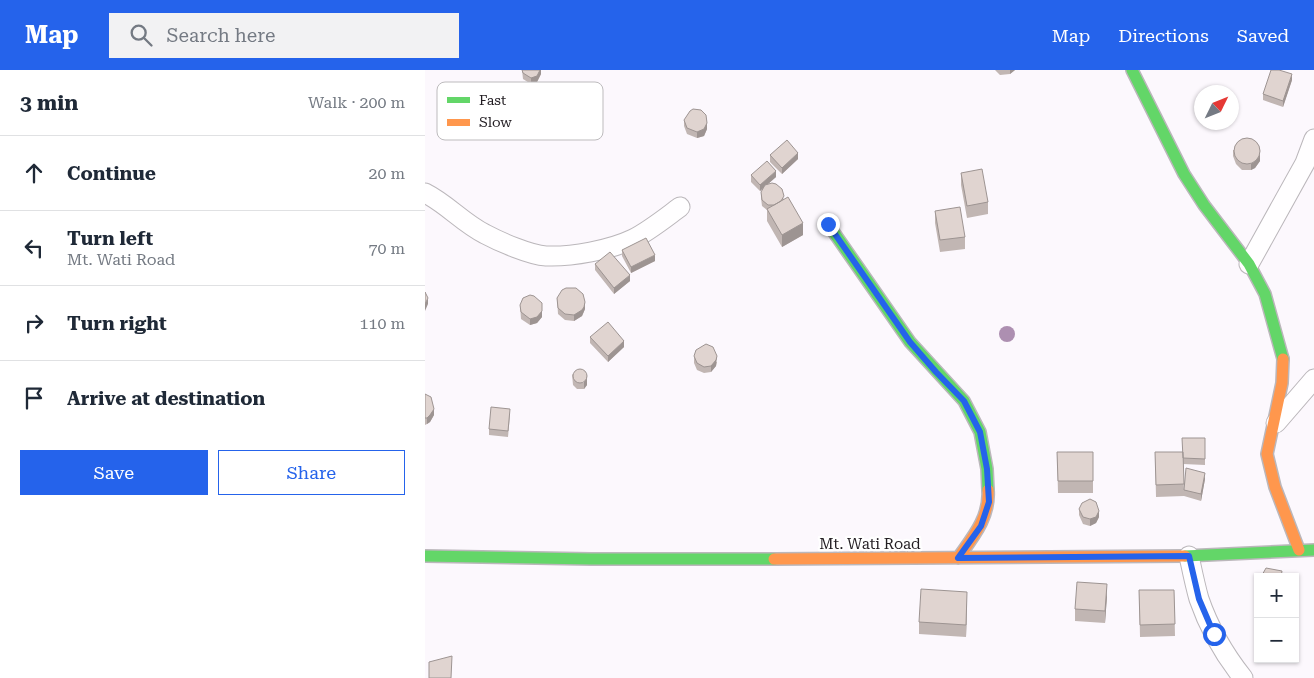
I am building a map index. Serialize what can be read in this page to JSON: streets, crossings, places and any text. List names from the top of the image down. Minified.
{"streets":{"street":["Mt. Wati Road"]},"legend":["Fast","Slow"],"north":"top right","page":{"header":"Map","search":"Search here","nav":["Map","Directions","Saved"],"heading":["3 min","Walk · 200 m"],"list":[["Continue","20 m"],["Turn left","Mt. Wati Road","70 m"],["Turn right","110 m"],"Arrive at destination"],"buttons":["Save","Share"],"map_buttons":["+","−"]}}
